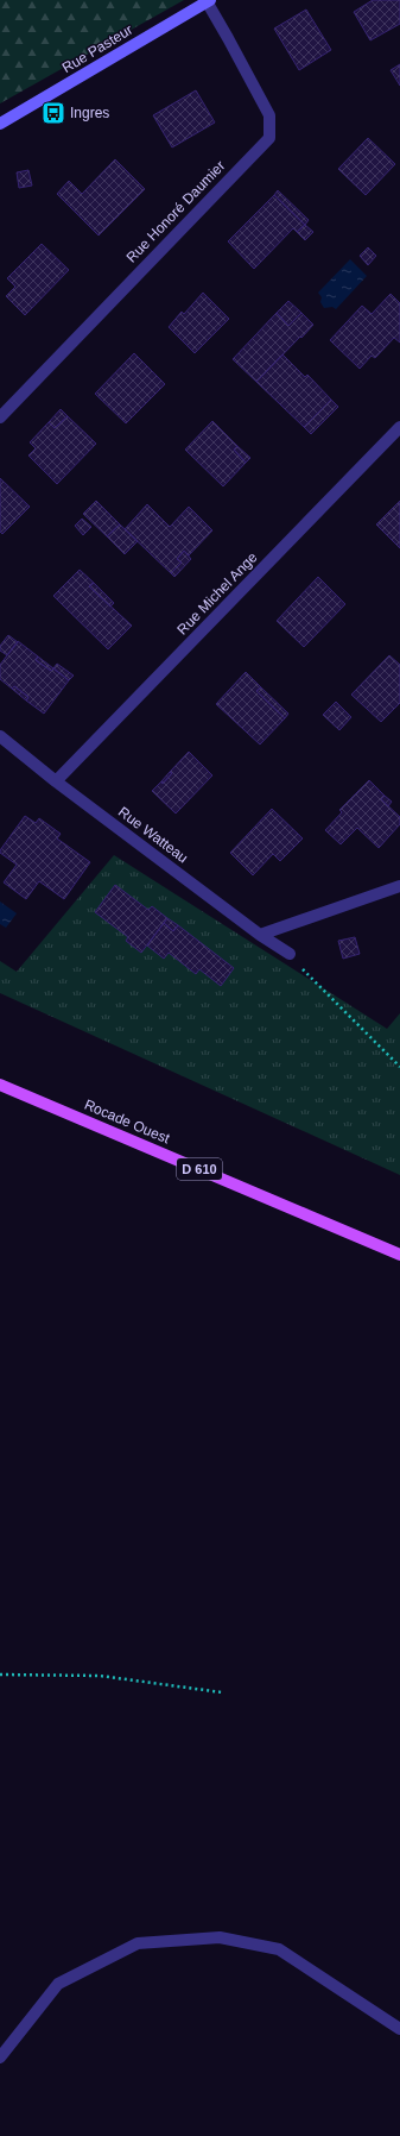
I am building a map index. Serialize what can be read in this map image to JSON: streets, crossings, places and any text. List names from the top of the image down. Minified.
{"streets":{"main road":["Rocade Ouest","D 610"],"street":["Rue Pasteur","Rue Honoré Daumier","Rue Michel Ange","Rue Watteau"]},"crossings":[["Rue Pasteur","Rue Honoré Daumier"],["Rue Michel Ange","Rue Watteau"]],"places":{"bus stop":["Ingres"]}}
